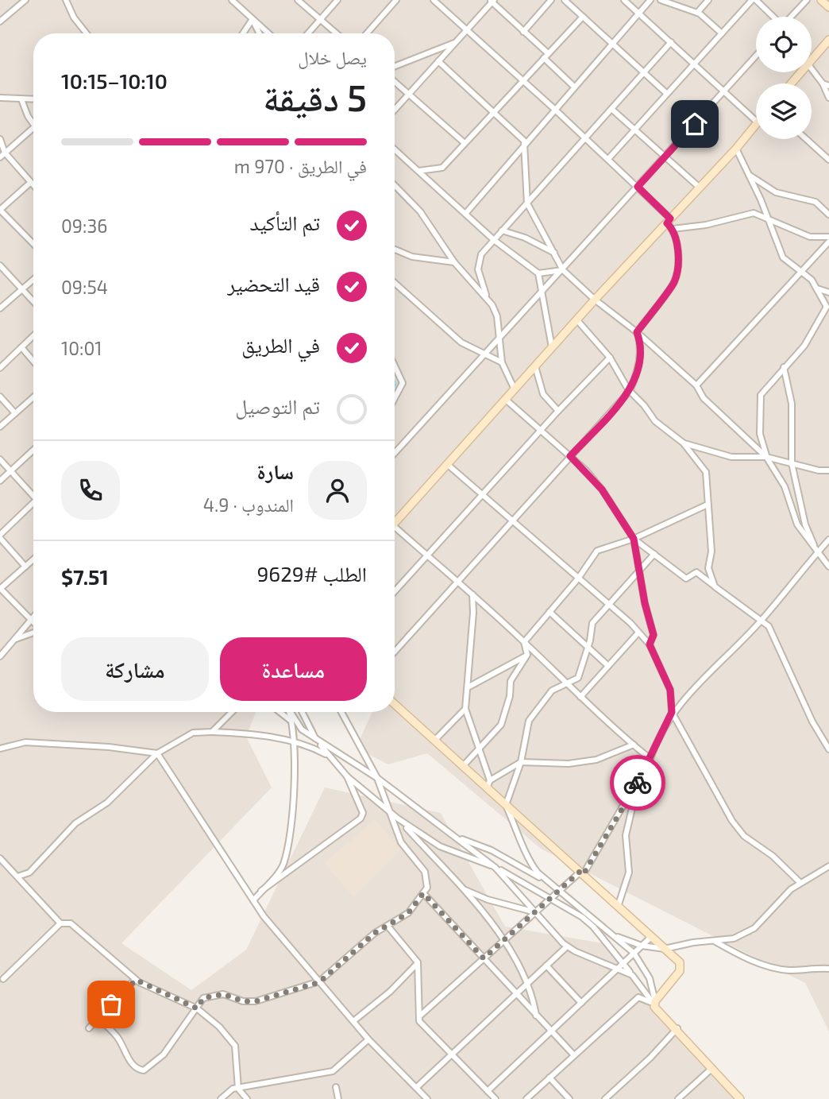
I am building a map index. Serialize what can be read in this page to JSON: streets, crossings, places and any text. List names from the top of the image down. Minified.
{"page":{"heading":["5 دقيقة","يصل خلال","10:10–10:15"],"panel":["سارة","المندوب · 4.9","الطلب #9629","$7.51"],"bar":"في الطريق · 970 m","list":[["تم التأكيد","09:36"],["قيد التحضير","09:54"],["في الطريق","10:01"],"تم التوصيل"],"buttons":["مساعدة","مشاركة"]}}
